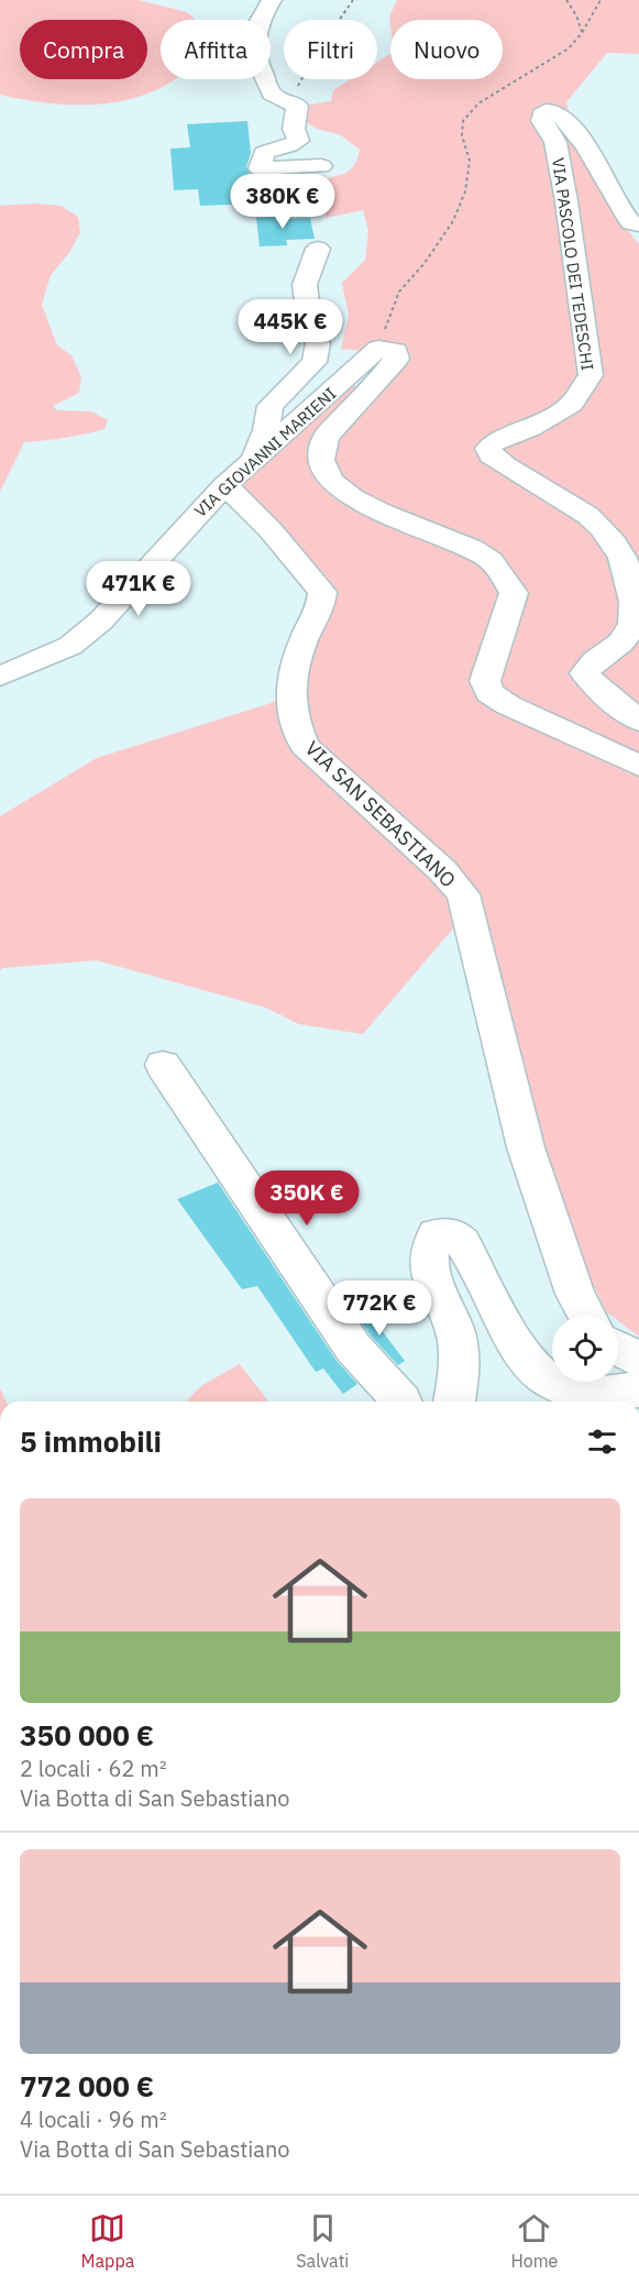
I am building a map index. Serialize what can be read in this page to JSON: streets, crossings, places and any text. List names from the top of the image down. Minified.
{"streets":{"street":["VIA PASCOLO DEI TEDESCHI","VIA GIOVANNI MARIENI","VIA SAN SEBASTIANO"]},"crossings":[["VIA GIOVANNI MARIENI","VIA SAN SEBASTIANO"]],"page":{"chip":["Compra","Affitta","Filtri","Nuovo"],"price":["380K €","445K €","471K €","350K €","772K €"],"heading":"5 immobili","list":[{"name":"350 000 €","note":"2 locali · 62 m² · Via Botta di San Sebastiano"},{"name":"772 000 €","note":"4 locali · 96 m² · Via Botta di San Sebastiano"}],"tabs":["Mappa","Salvati","Home"]}}
